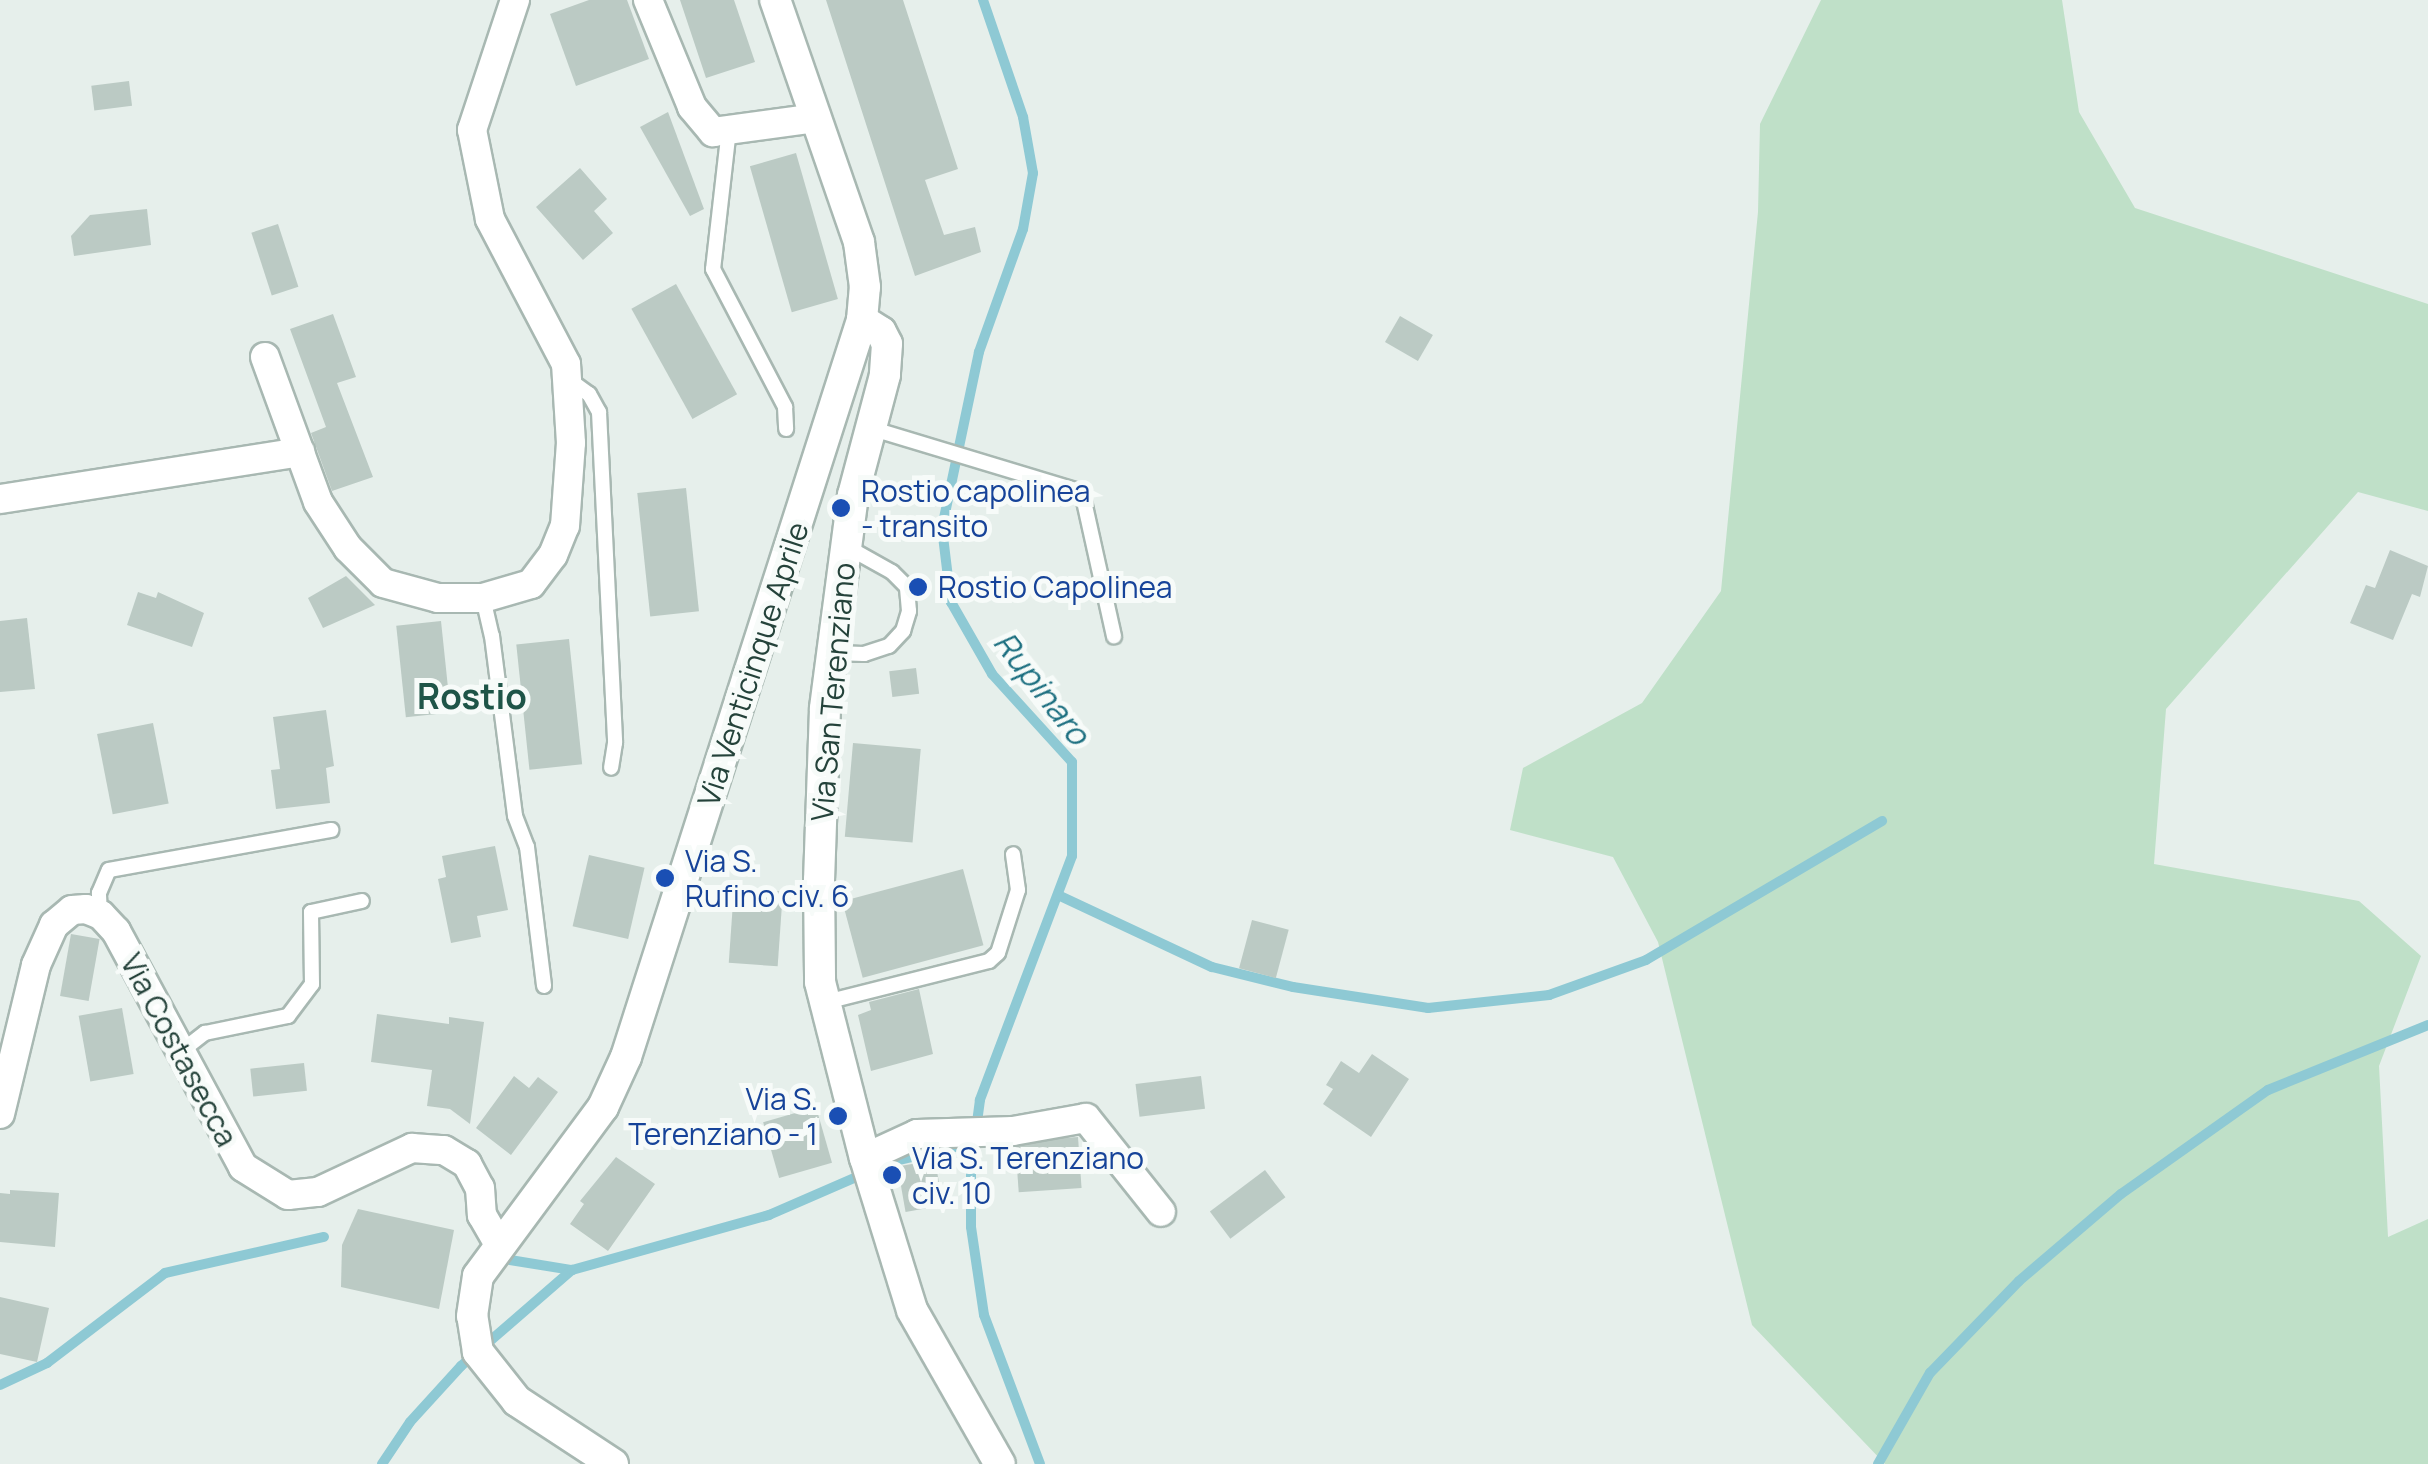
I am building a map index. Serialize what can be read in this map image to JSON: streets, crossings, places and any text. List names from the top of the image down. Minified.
{"streets":{"main road":["Via Venticinque Aprile","Via San Terenziano"],"street":["Via Costasecca"]},"crossings":[["Via Venticinque Aprile","Via San Terenziano"],["Via Venticinque Aprile","Via Costasecca"]],"districts":["Rostio"],"water":["Rupinaro"],"places":["Rostio capolinea - transito","Rostio Capolinea","Via S. Rufino civ. 6","Via S. Terenziano - 1","Via S. Terenziano civ. 10"]}
